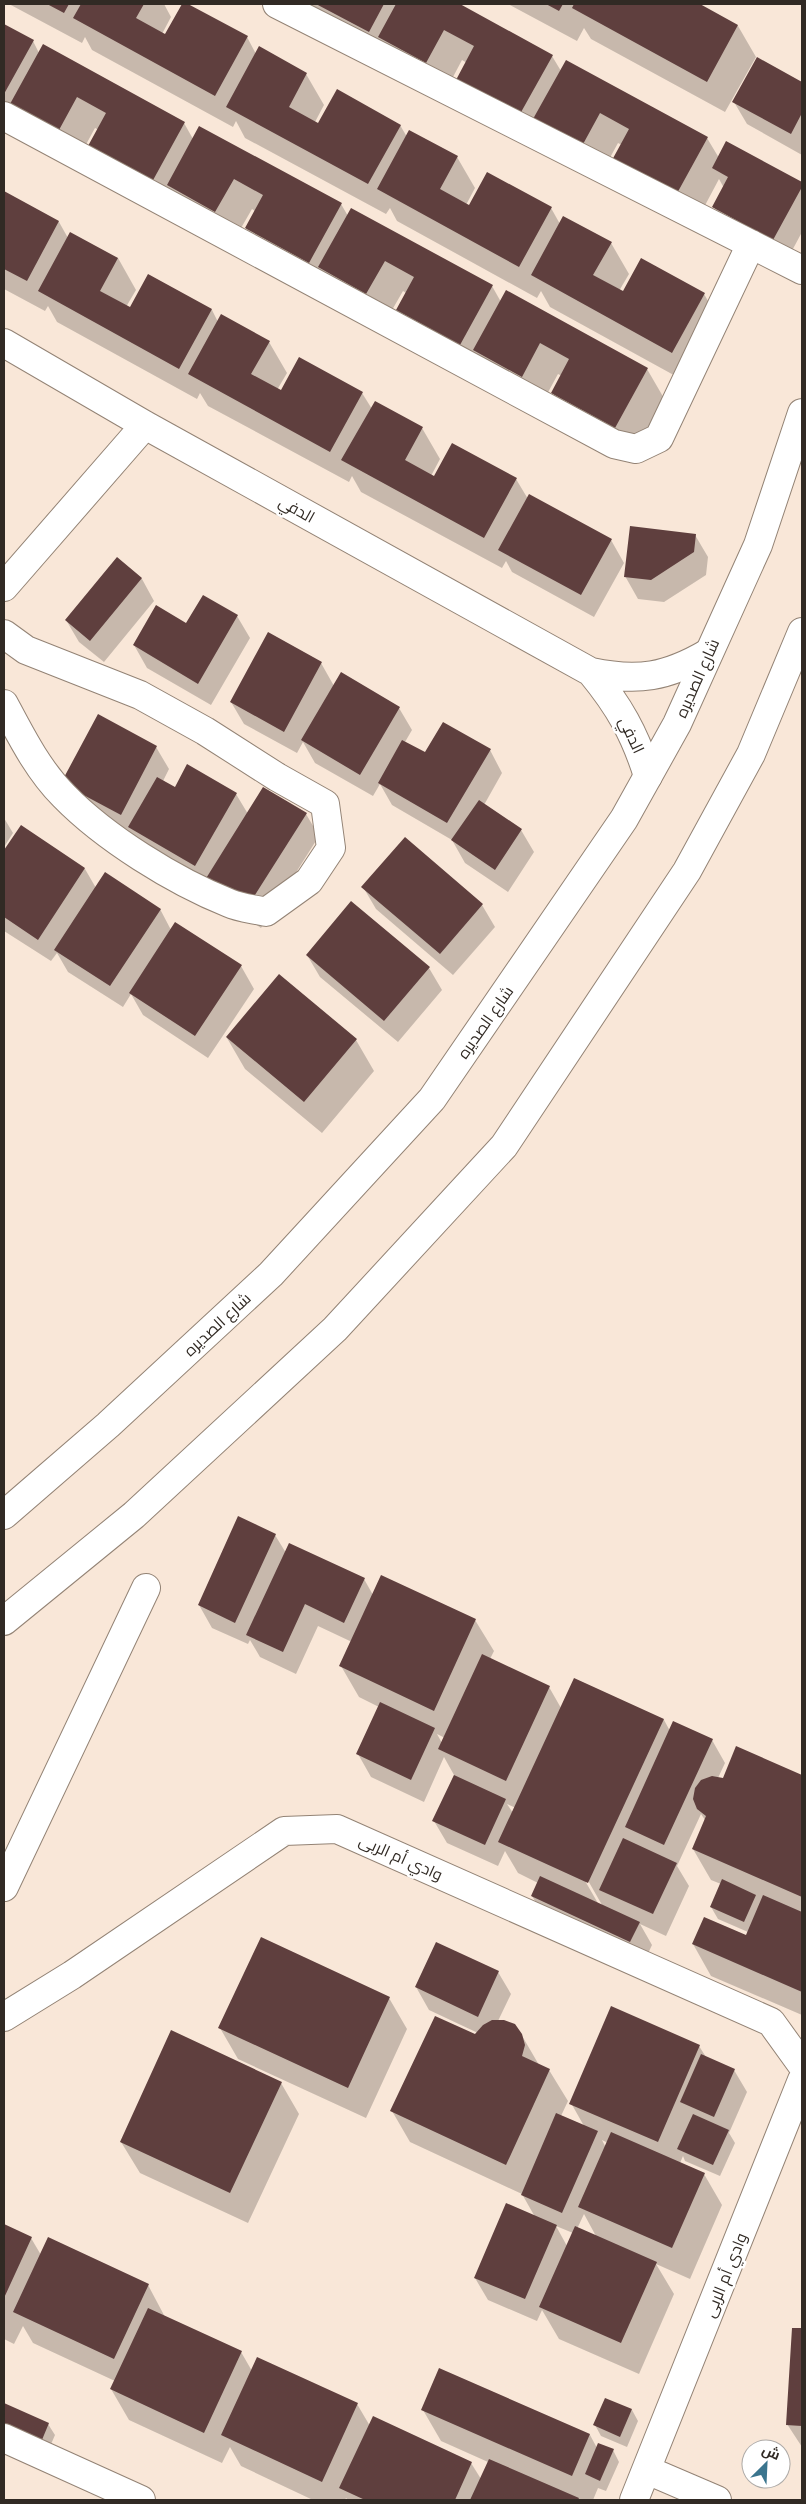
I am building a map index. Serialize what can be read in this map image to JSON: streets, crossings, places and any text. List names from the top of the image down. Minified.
{"streets":{"street":["الدفي","شارع الصديره","وادي أم الربى"]},"crossings":[["الدفي","شارع الصديره"]],"north":"top right"}
